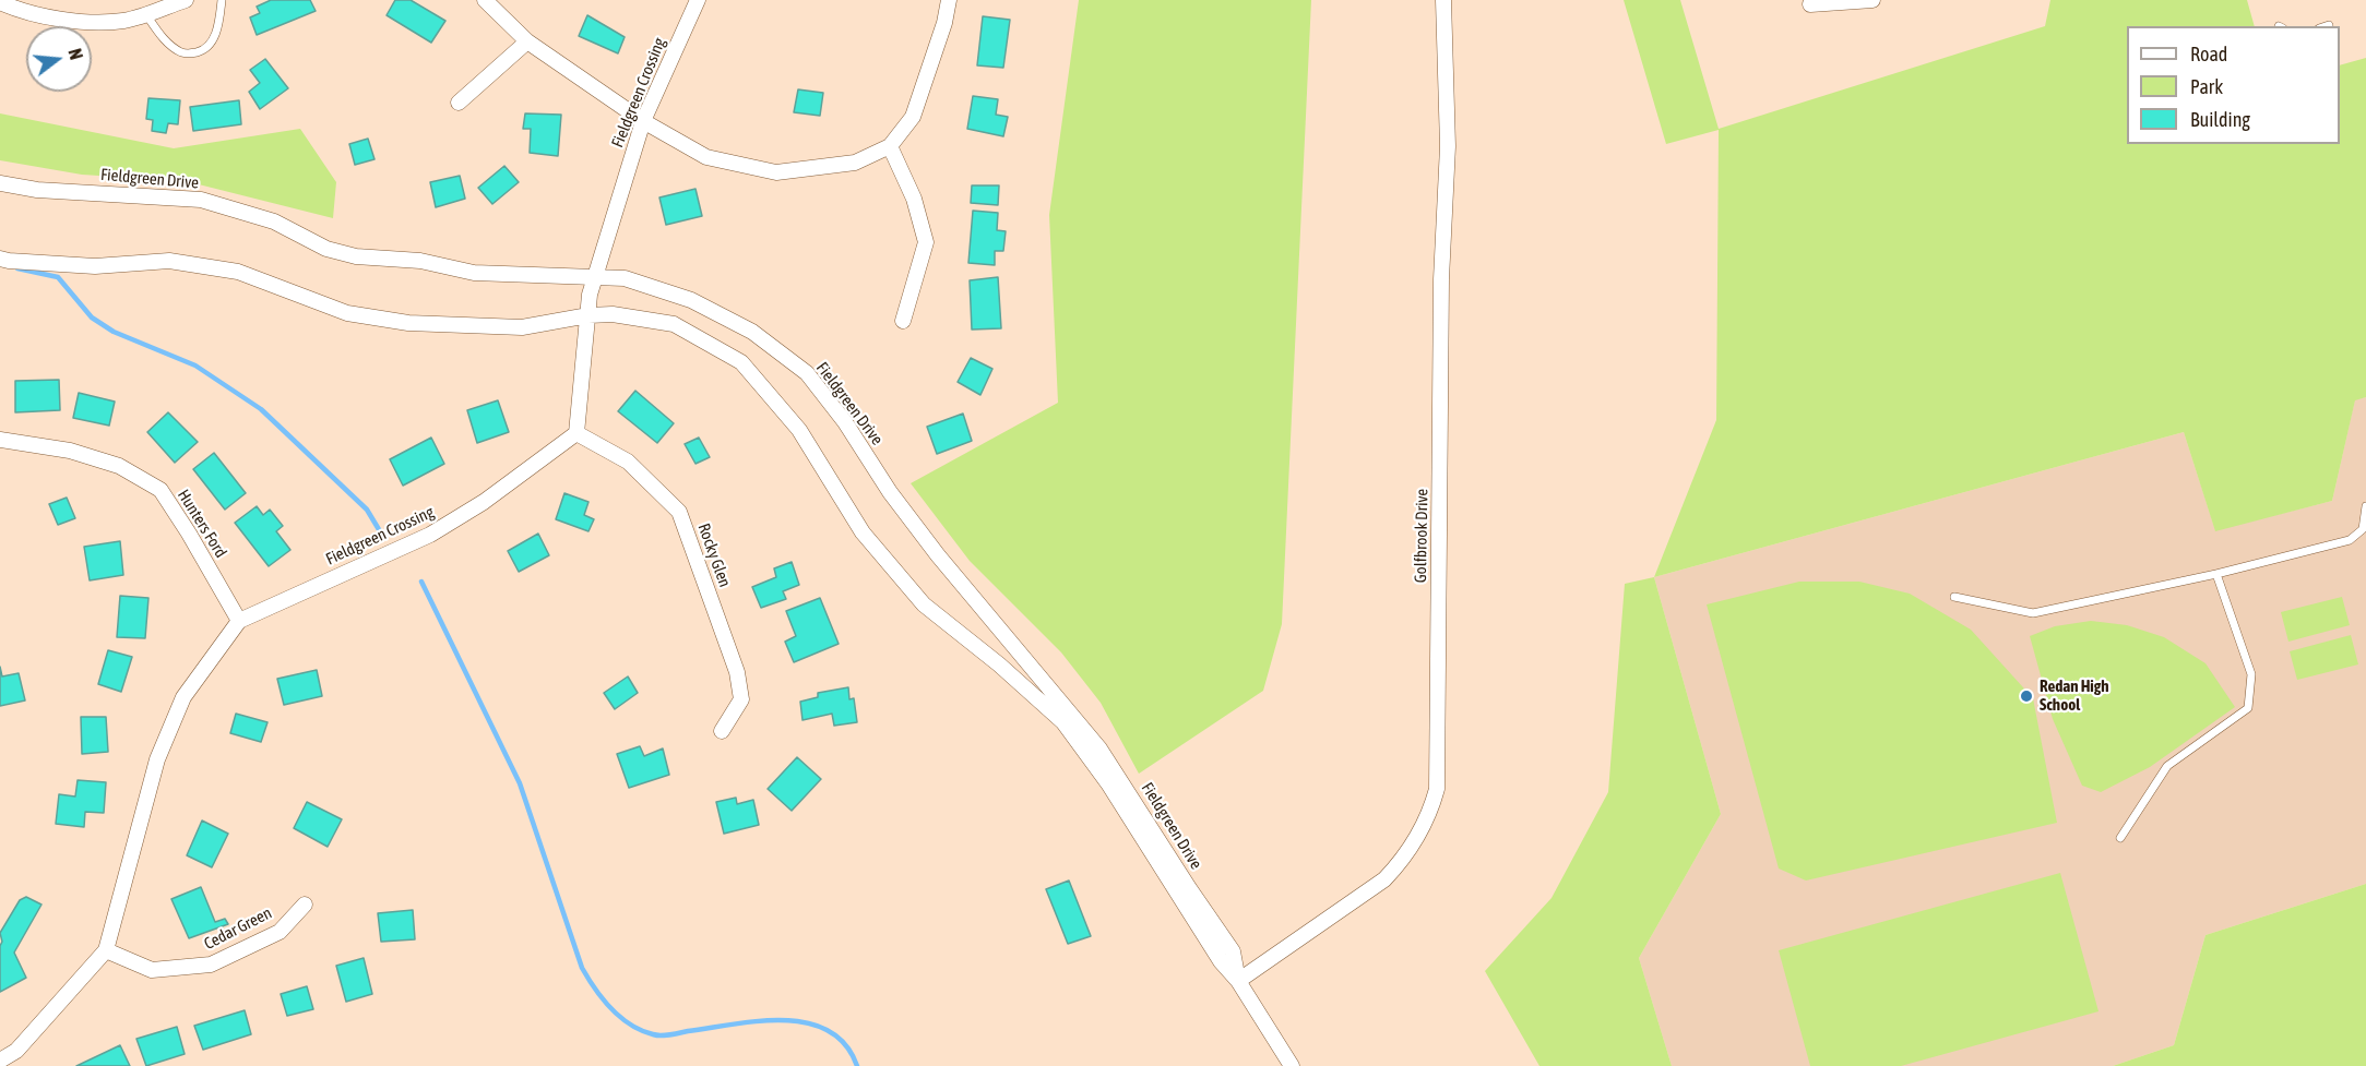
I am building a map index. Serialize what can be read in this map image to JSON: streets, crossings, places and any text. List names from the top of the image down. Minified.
{"streets":{"street":["Fieldgreen Crossing","Fieldgreen Drive","Hunters Ford","Golfbrook Drive","Rocky Glen","Cedar Green"]},"crossings":[["Fieldgreen Crossing","Fieldgreen Drive"],["Fieldgreen Crossing","Hunters Ford"],["Fieldgreen Crossing","Rocky Glen"],["Fieldgreen Crossing","Cedar Green"],["Fieldgreen Drive","Golfbrook Drive"]],"places":["Redan High School"],"legend":["Road","Park","Building"],"north":"right"}
